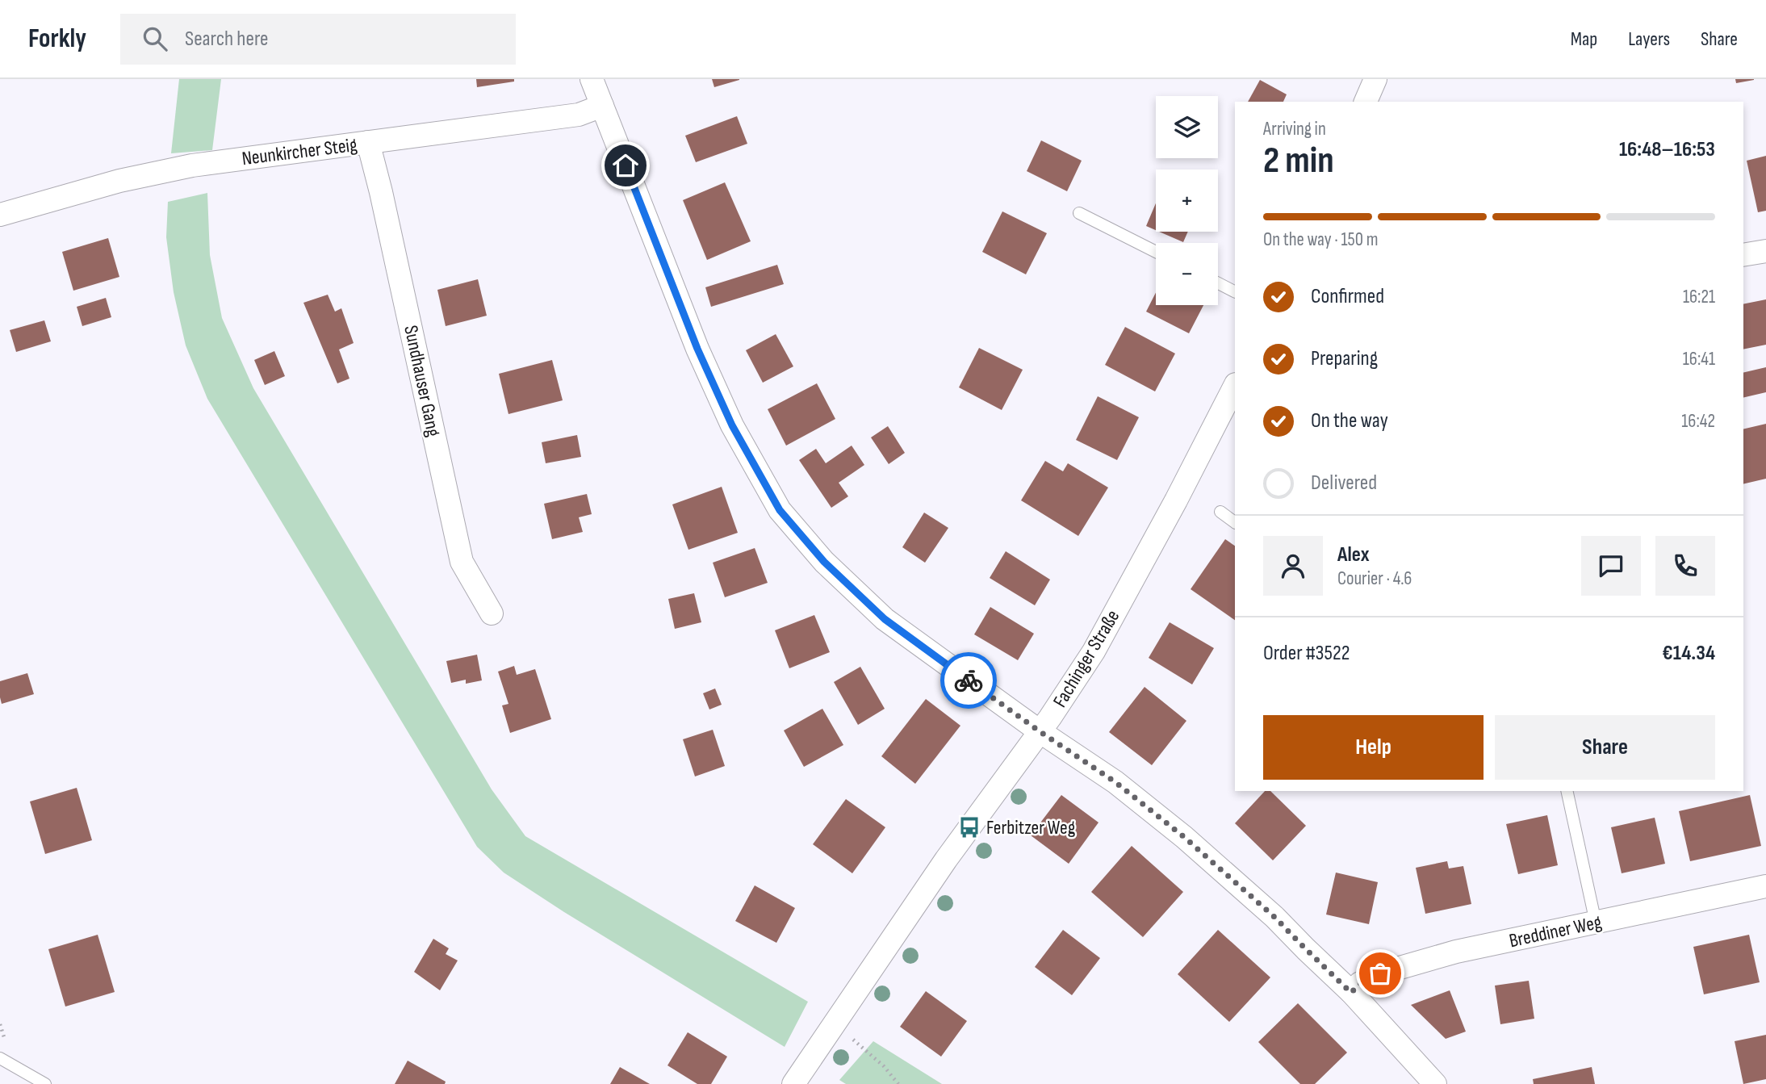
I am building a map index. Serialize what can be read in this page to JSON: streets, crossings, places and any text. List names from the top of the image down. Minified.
{"streets":{"street":["Neunkircher Steig","Sundhauser Gang","Fachinger Straße","Breddiner Weg"]},"crossings":[["Neunkircher Steig","Sundhauser Gang"]],"places":{"bus stop":["Ferbitzer Weg"]},"page":{"header":"Forkly","search":"Search here","nav":["Map","Layers","Share"],"map_buttons":["+","−"],"heading":["2 min","Arriving in","16:48–16:53"],"panel":["Alex","Courier · 4.6","Order #3522","€14.34"],"bar":"On the way · 150 m","list":[["Confirmed","16:21"],["Preparing","16:41"],["On the way","16:42"],"Delivered"],"buttons":["Help","Share"]}}
